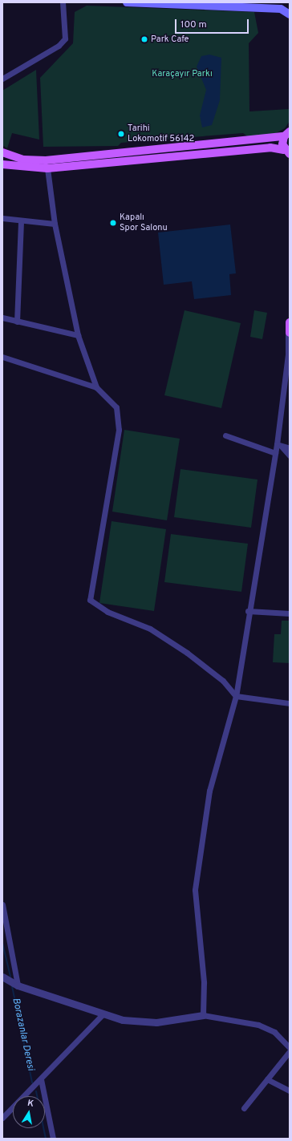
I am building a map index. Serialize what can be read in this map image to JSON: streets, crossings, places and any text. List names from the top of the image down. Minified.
{"water":["Borazanlar Deresi"],"parks":["Karaçayır Parkı"],"places":["Park Cafe","Tarihi Lokomotif 56142","Kapalı Spor Salonu"],"scale_bar":"100 m","north":"top"}
